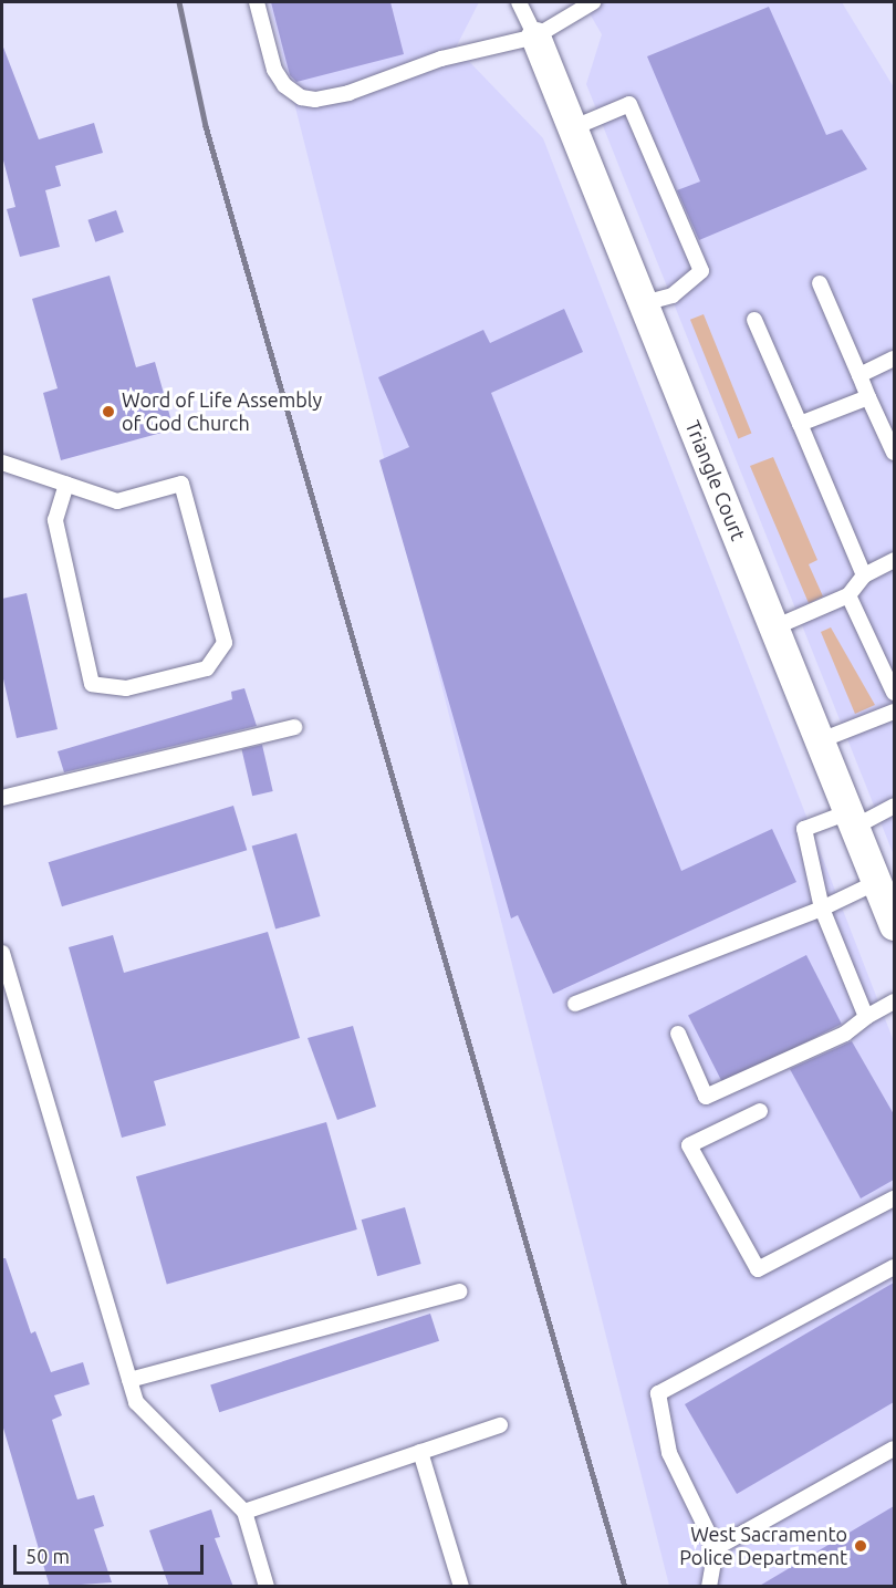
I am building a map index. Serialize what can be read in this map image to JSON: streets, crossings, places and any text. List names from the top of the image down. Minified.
{"streets":{"street":["Triangle Court"]},"places":["Word of Life Assembly of God Church","West Sacramento Police Department"],"scale_bar":"50 m"}
